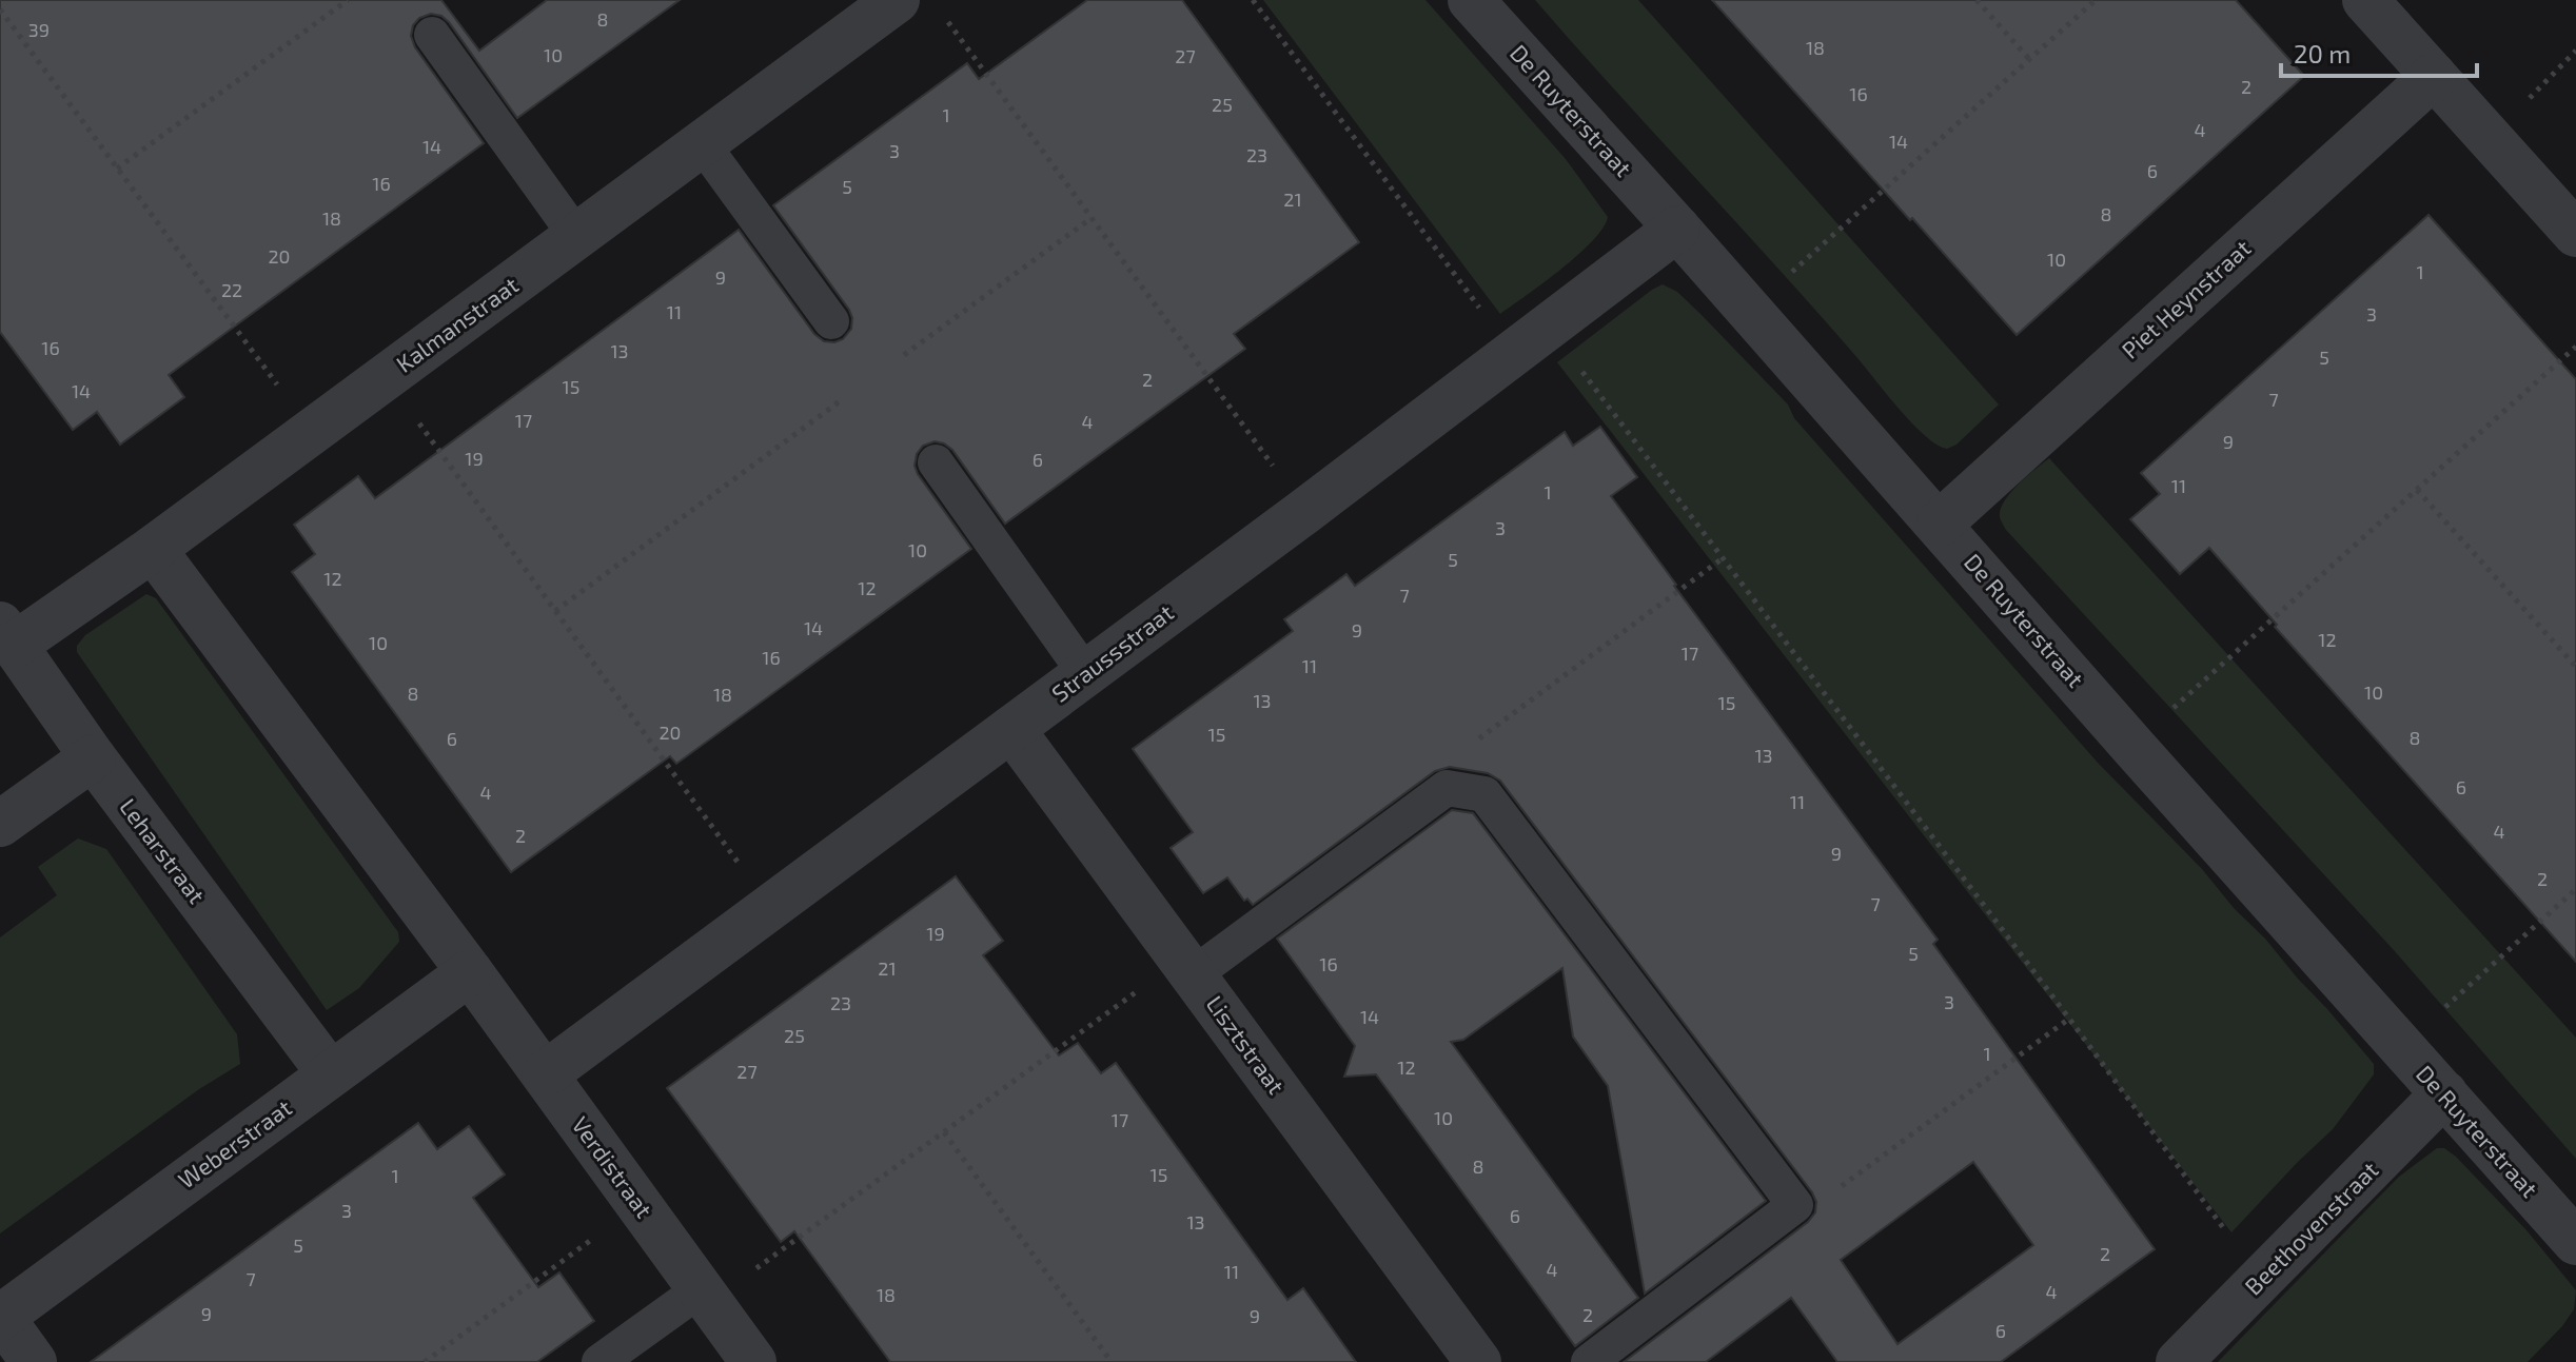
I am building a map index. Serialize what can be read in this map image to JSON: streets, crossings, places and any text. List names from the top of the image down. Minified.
{"streets":{"street":["De Ruyterstraat","Piet Heynstraat","Kalmanstraat","Straussstraat","Leharstraat","Lisztstraat","Weberstraat","Verdistraat","Beethovenstraat"]},"crossings":[["De Ruyterstraat","Piet Heynstraat"],["De Ruyterstraat","Straussstraat"],["De Ruyterstraat","Beethovenstraat"],["Kalmanstraat","Leharstraat"],["Straussstraat","Lisztstraat"],["Straussstraat","Verdistraat"],["Leharstraat","Weberstraat"],["Weberstraat","Verdistraat"]],"house_numbers":["8","39","18","10","27","2","16","25","1","4","14","14","3","23","6","16","5","21","8","18","20","10","1","9","22","11","3","16","13","5","2","15","14","7","17","4","9","19","6","11","1","3","10","5","12","12","7","14","9","12","10","17","16","11","10","8","18","13","15","20","15","8","6","13","6","4","11","4","2","9","2","7","19","5","16","21","3","23","14","25","1","12","27","10","17","8","15","1","3","6","13","5","2","4","11","7","4","18","9","2","9","6"],"scale_bar":"20 m"}
